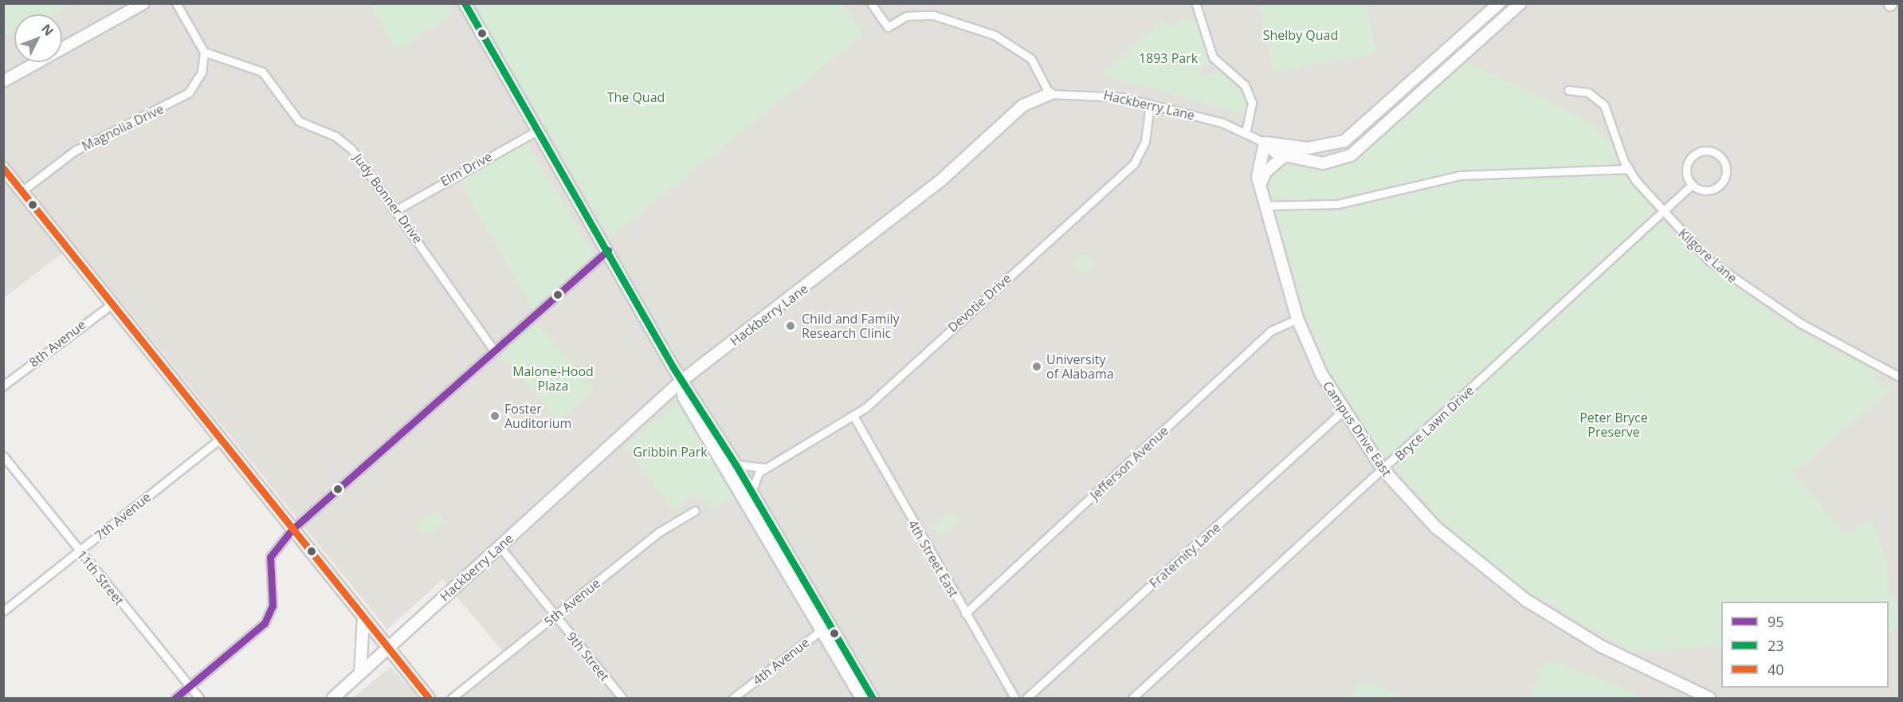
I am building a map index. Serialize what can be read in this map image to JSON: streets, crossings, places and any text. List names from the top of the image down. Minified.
{"streets":{"main road":["Hackberry Lane","Campus Drive East"],"street":["Magnolia Drive","Elm Drive","Judy Bonner Drive","Kilgore Lane","Devotie Drive","8th Avenue","Bryce Lawn Drive","Jefferson Avenue","7th Avenue","Fraternity Lane","4th Street East","11th Street","5th Avenue","9th Street","4th Avenue"]},"crossings":[["Hackberry Lane","Devotie Drive"],["Hackberry Lane","Campus Drive East"],["Hackberry Lane","9th Street"],["Magnolia Drive","Judy Bonner Drive"],["Elm Drive","Judy Bonner Drive"],["Kilgore Lane","Bryce Lawn Drive"],["Devotie Drive","4th Street East"],["Bryce Lawn Drive","Campus Drive East"],["Campus Drive East","Jefferson Avenue"],["Campus Drive East","Fraternity Lane"],["Jefferson Avenue","4th Street East"],["7th Avenue","11th Street"],["5th Avenue","9th Street"]],"parks":["Shelby Quad","1893 Park","The Quad","Malone-Hood Plaza","Peter Bryce Preserve","Gribbin Park"],"places":["Child and Family Research Clinic","University of Alabama","Foster Auditorium"],"lines":["transit line 23","transit line 40","transit line 95"],"legend":["95","23","40"],"north":"top right"}
